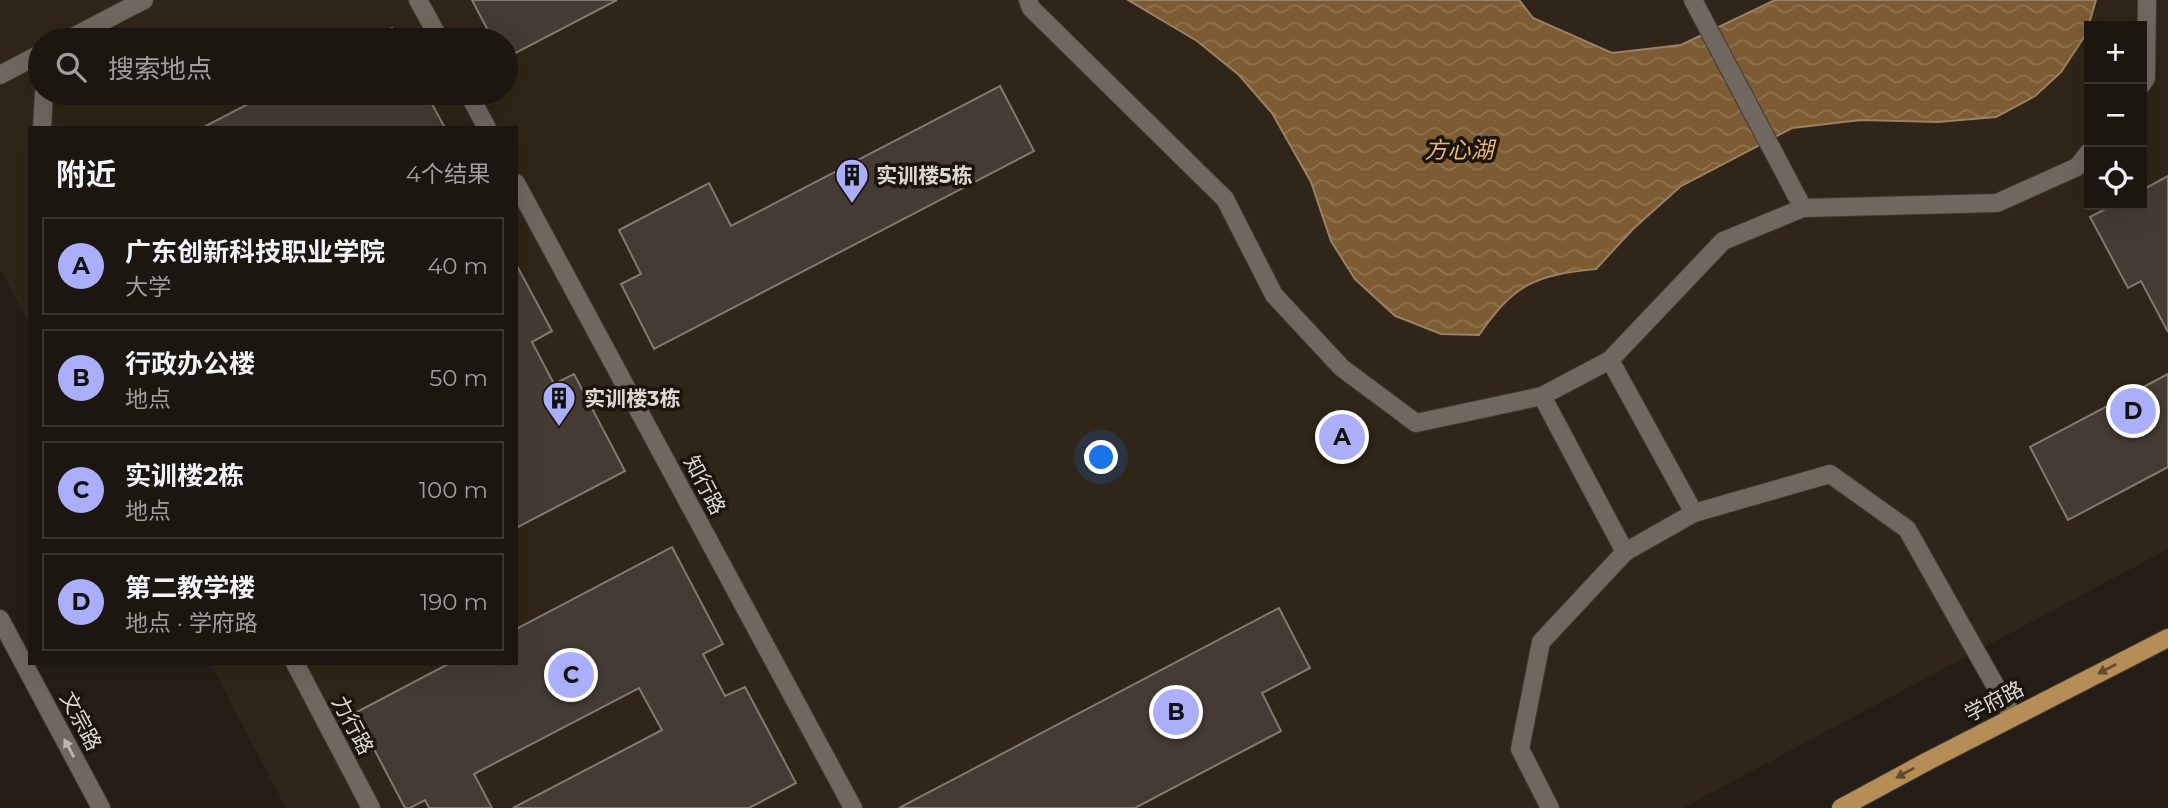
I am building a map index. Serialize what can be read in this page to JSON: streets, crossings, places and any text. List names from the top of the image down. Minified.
{"streets":{"main road":["学府路"],"street":["知行路","文宗路","力行路"]},"one_way":["学府路","文宗路"],"water":["方心湖"],"places":{"building":["实训楼5栋","实训楼3栋"]},"page":{"map_buttons":["+","−"],"search":"搜索地点","heading":["附近","4个结果"],"list":[{"mark":"A","name":"广东创新科技职业学院","note":"大学","value":"40 m"},{"mark":"B","name":"行政办公楼","note":"地点","value":"50 m"},{"mark":"C","name":"实训楼2栋","note":"地点","value":"100 m"},{"mark":"D","name":"第二教学楼","note":"地点 · 学府路","value":"190 m"}],"pins":["D","A","C","B"]}}
